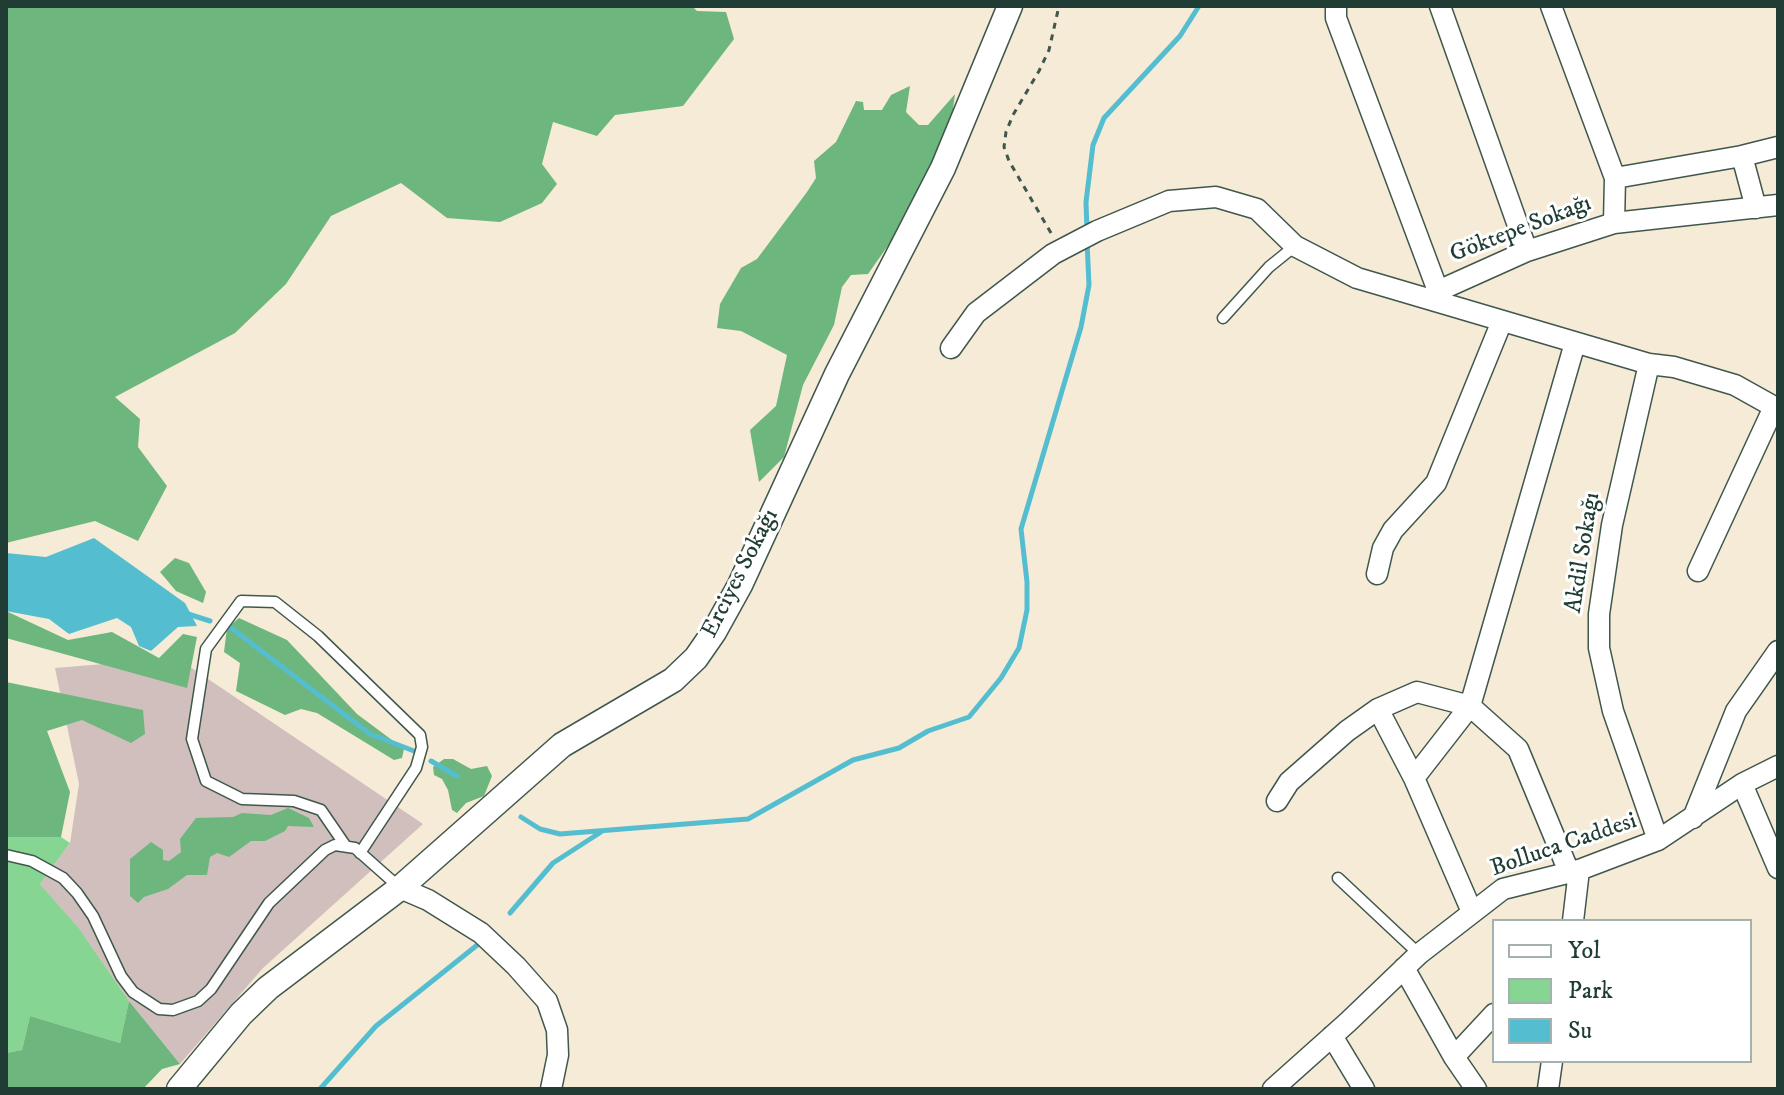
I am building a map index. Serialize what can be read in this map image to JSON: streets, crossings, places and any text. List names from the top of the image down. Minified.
{"streets":{"street":["Göktepe Sokağı","Akdil Sokağı","Erciyes Sokağı","Bolluca Caddesi"]},"crossings":[["Akdil Sokağı","Bolluca Caddesi"]],"legend":["Yol","Park","Su"]}
